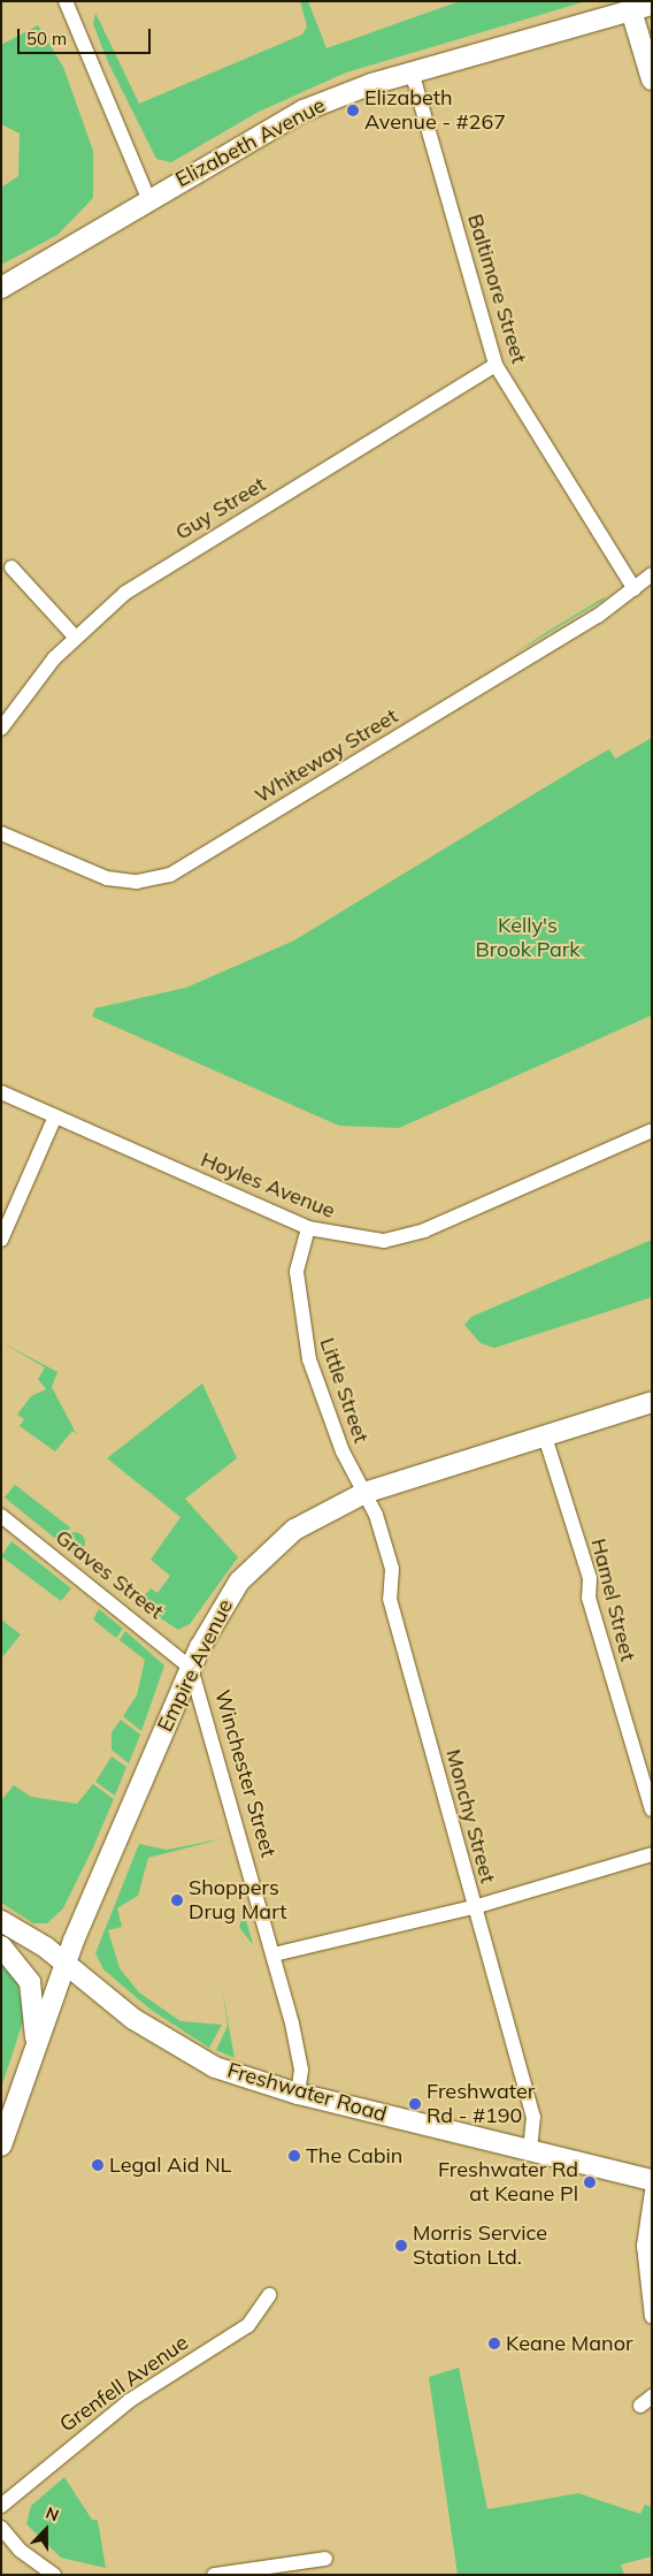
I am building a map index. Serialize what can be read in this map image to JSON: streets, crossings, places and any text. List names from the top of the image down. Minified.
{"streets":{"main road":["Elizabeth Avenue","Empire Avenue","Freshwater Road"],"street":["Baltimore Street","Guy Street","Whiteway Street","Hoyles Avenue","Little Street","Graves Street","Hamel Street","Winchester Street","Monchy Street","Grenfell Avenue"]},"crossings":[["Elizabeth Avenue","Baltimore Street"],["Baltimore Street","Guy Street"],["Baltimore Street","Whiteway Street"],["Hoyles Avenue","Little Street"],["Little Street","Empire Avenue"],["Little Street","Monchy Street"],["Graves Street","Empire Avenue"],["Graves Street","Winchester Street"],["Hamel Street","Empire Avenue"],["Empire Avenue","Winchester Street"],["Empire Avenue","Monchy Street"],["Empire Avenue","Freshwater Road"],["Winchester Street","Freshwater Road"],["Monchy Street","Freshwater Road"]],"parks":["Kelly's Brook Park"],"places":["Elizabeth Avenue - #267","Shoppers Drug Mart","Freshwater Rd - #190","The Cabin","Legal Aid NL","Freshwater Rd at Keane Pl","Morris Service Station Ltd.","Keane Manor"],"scale_bar":"50 m","north":"top"}
